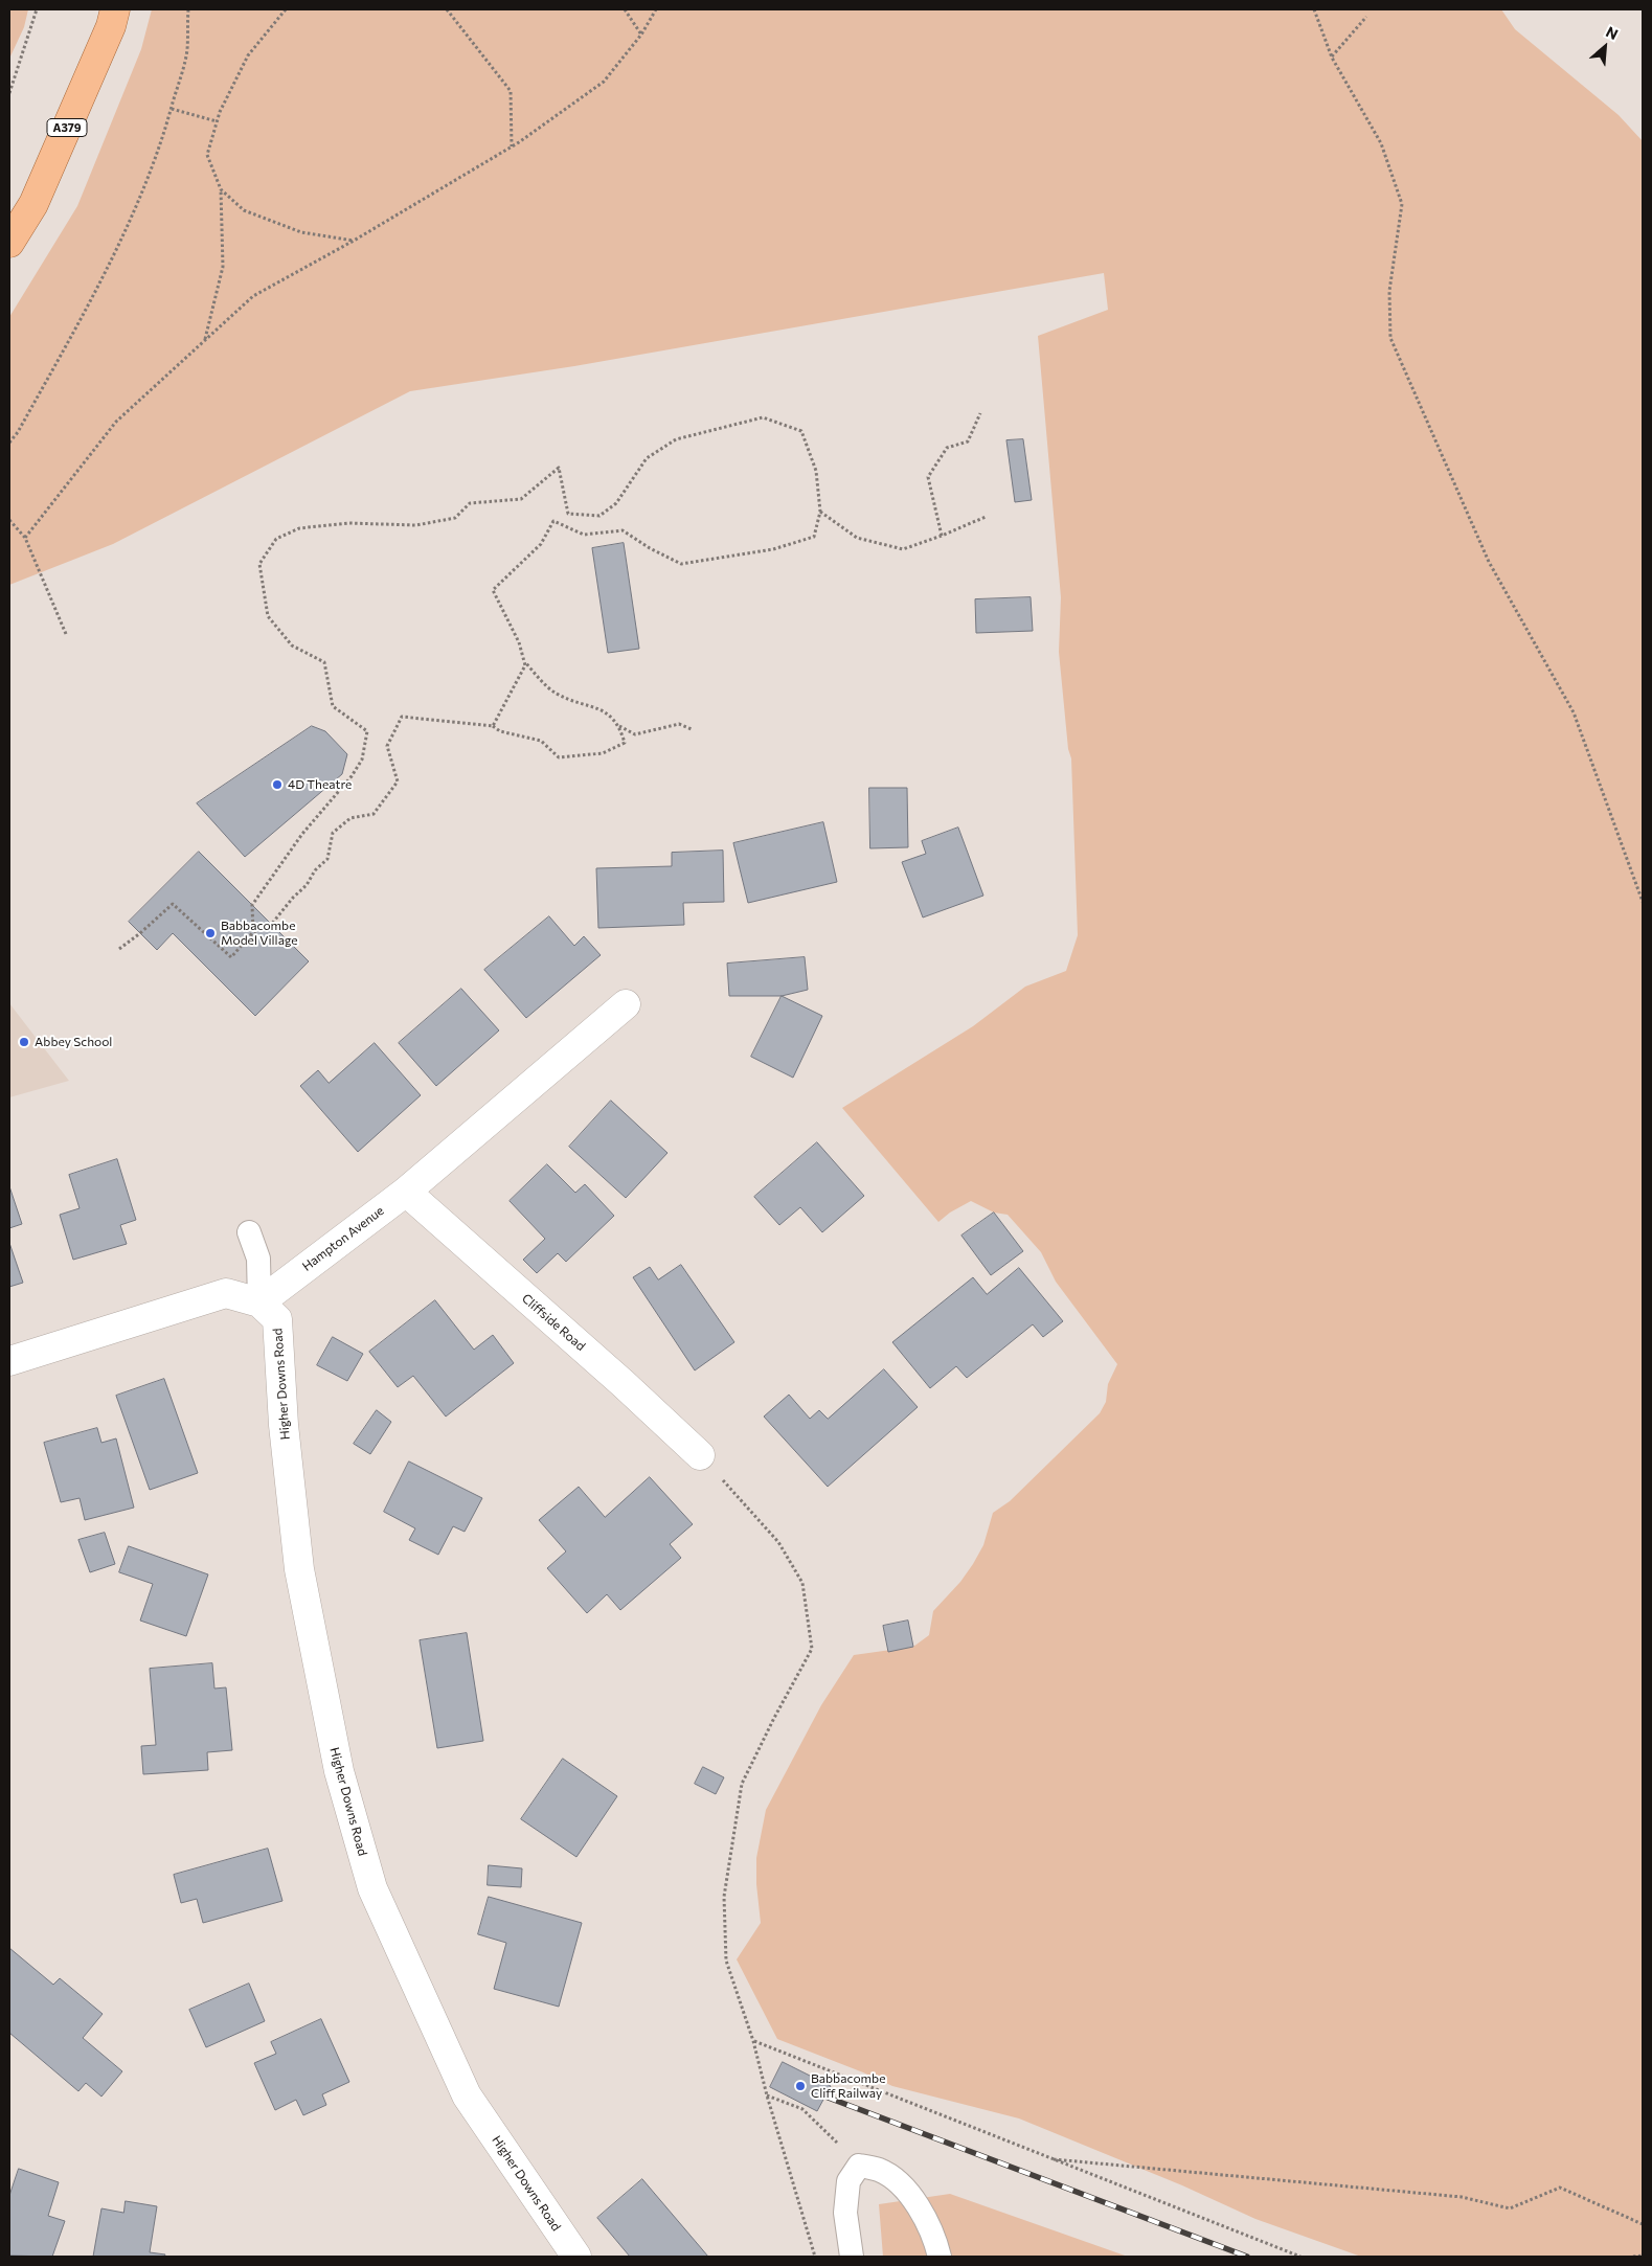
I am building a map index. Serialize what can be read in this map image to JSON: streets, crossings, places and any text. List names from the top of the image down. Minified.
{"streets":{"main road":["A379"],"street":["Hampton Avenue","Cliffside Road","Higher Downs Road"]},"crossings":[["Hampton Avenue","Cliffside Road"],["Hampton Avenue","Higher Downs Road"]],"places":["4D Theatre","Babbacombe Model Village","Abbey School","Babbacombe Cliff Railway"],"north":"top right"}
